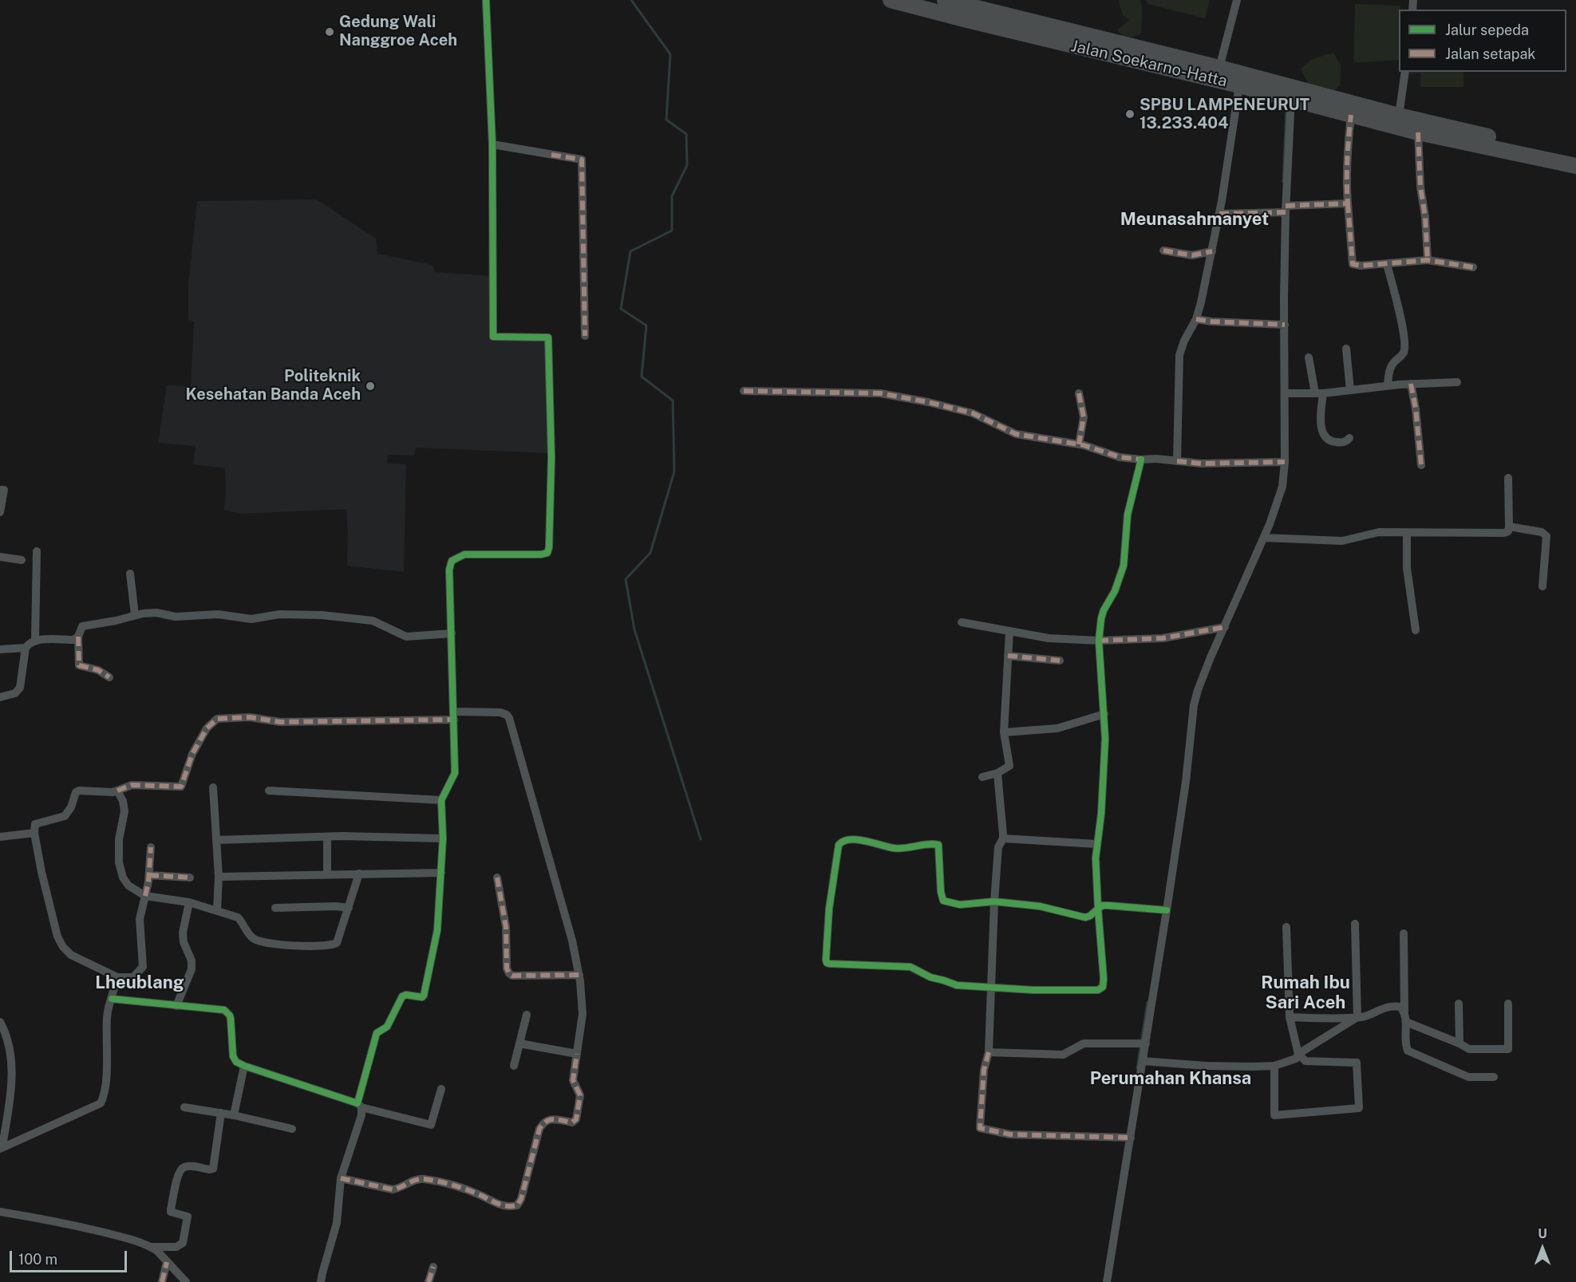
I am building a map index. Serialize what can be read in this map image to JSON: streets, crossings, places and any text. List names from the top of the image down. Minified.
{"streets":{"highway":["Jalan Soekarno-Hatta"]},"districts":["Meunasahmanyet","Lheublang","Rumah Ibu Sari Aceh","Perumahan Khansa"],"places":["Gedung Wali Nanggroe Aceh","SPBU LAMPENEURUT 13.233.404","Politeknik Kesehatan Banda Aceh"],"legend":["Jalur sepeda","Jalan setapak"],"scale_bar":"100 m","north":"top"}
